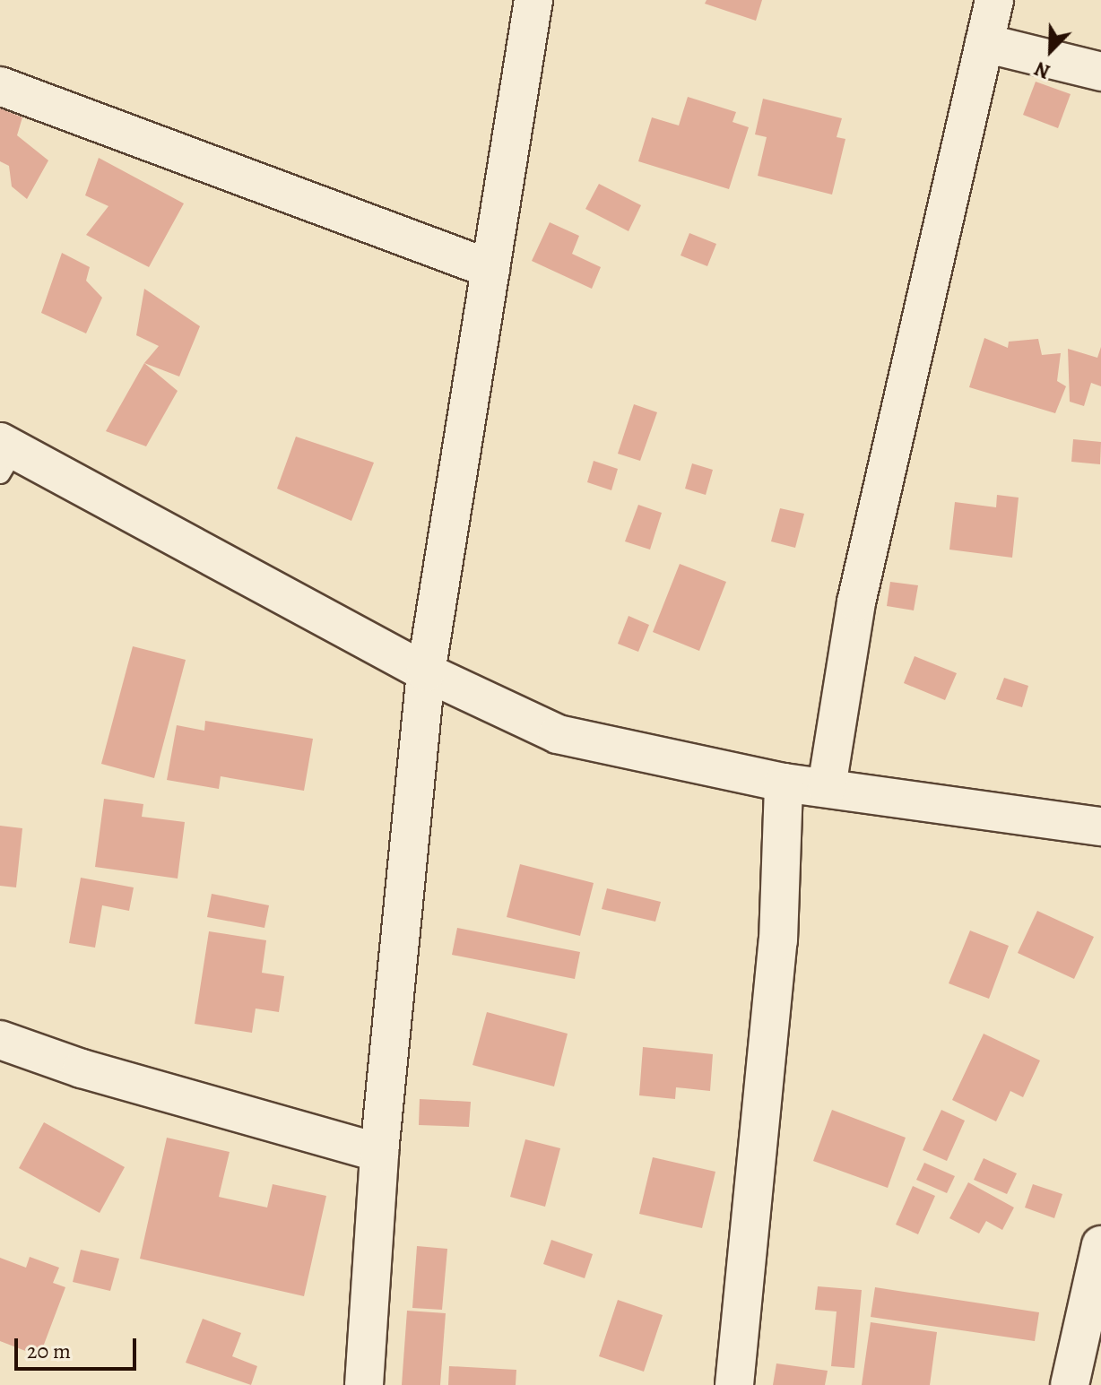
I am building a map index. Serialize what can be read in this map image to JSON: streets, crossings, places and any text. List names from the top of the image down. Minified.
{"scale_bar":"20 m","north":"bottom left"}
